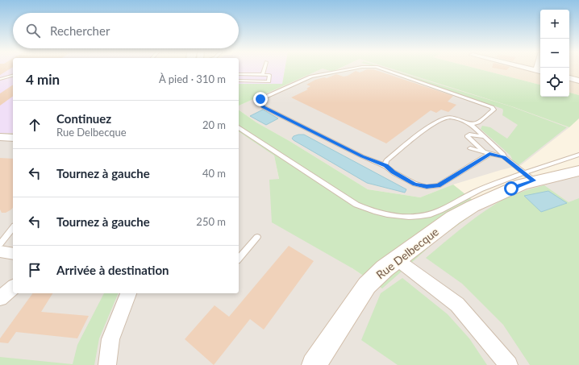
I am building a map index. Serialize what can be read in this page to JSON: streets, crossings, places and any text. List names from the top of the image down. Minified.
{"streets":{"street":["Rue Delbecque"]},"page":{"map_buttons":["+","−"],"search":"Rechercher","heading":["4 min","À pied · 310 m"],"list":[["Continuez","Rue Delbecque","20 m"],["Tournez à gauche","40 m"],["Tournez à gauche","250 m"],"Arrivée à destination"]}}
